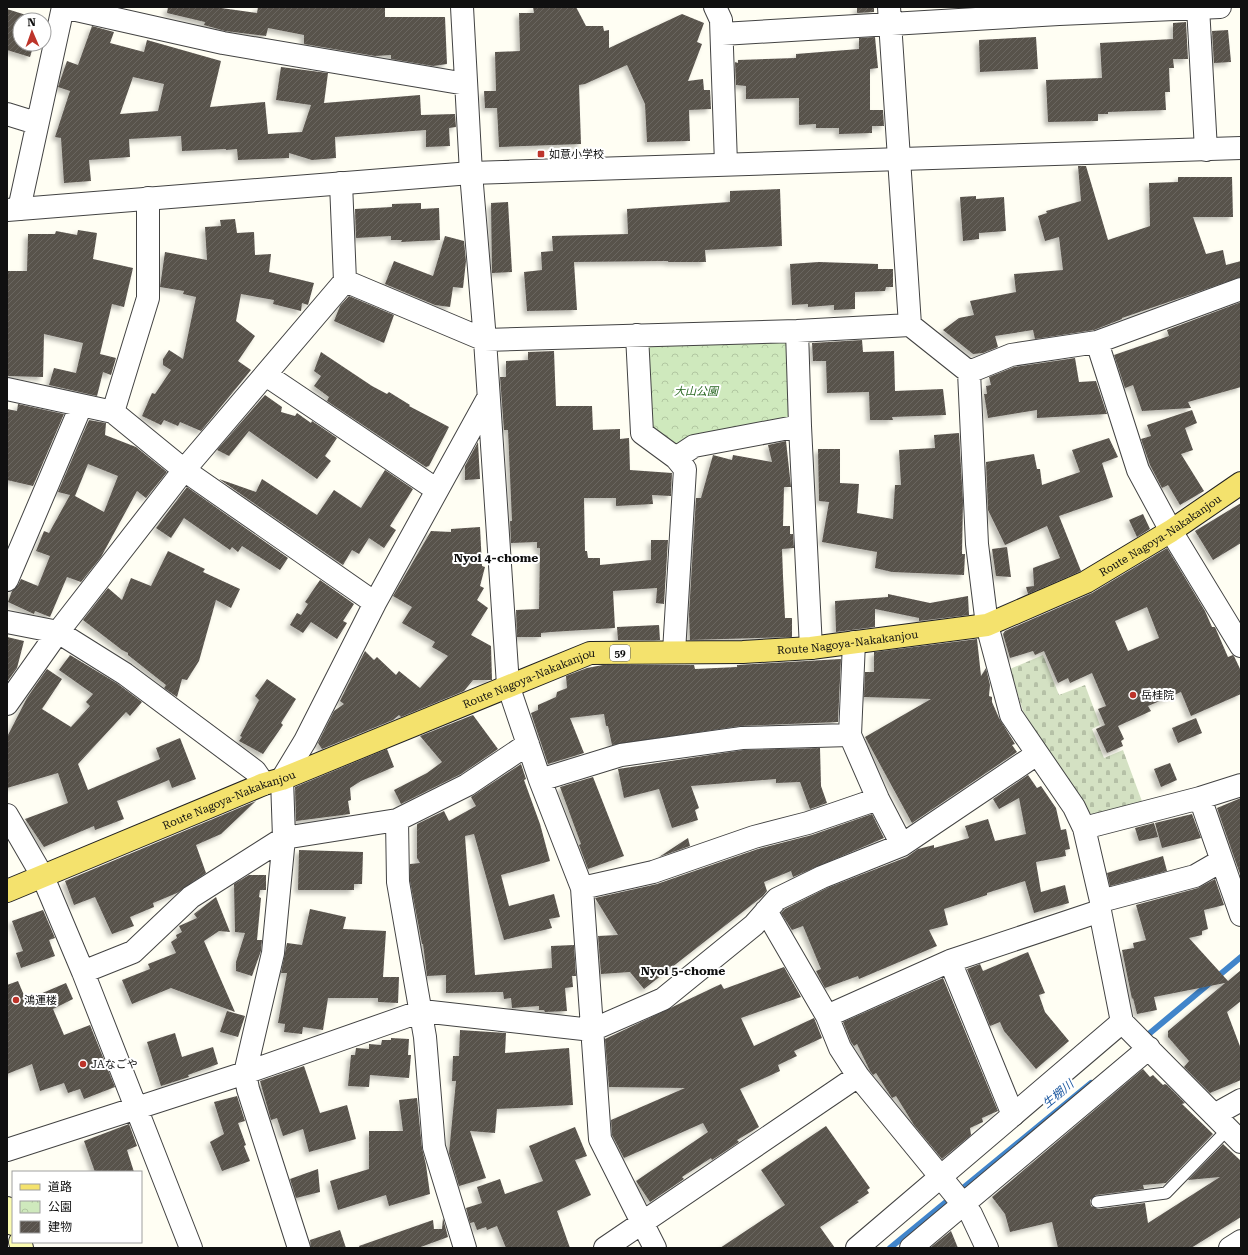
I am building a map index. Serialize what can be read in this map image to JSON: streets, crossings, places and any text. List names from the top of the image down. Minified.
{"streets":{"main road":["Route Nagoya-Nakakanjou","59"]},"districts":["Nyoi 4-chome","Nyoi 5-chome"],"water":["生棚川"],"parks":["大山公園"],"places":{"transit":["如意小学校"],"other":["岳桂院","鴻運楼","JAなごや"]},"legend":["道路","公園","建物"],"north":"top"}
